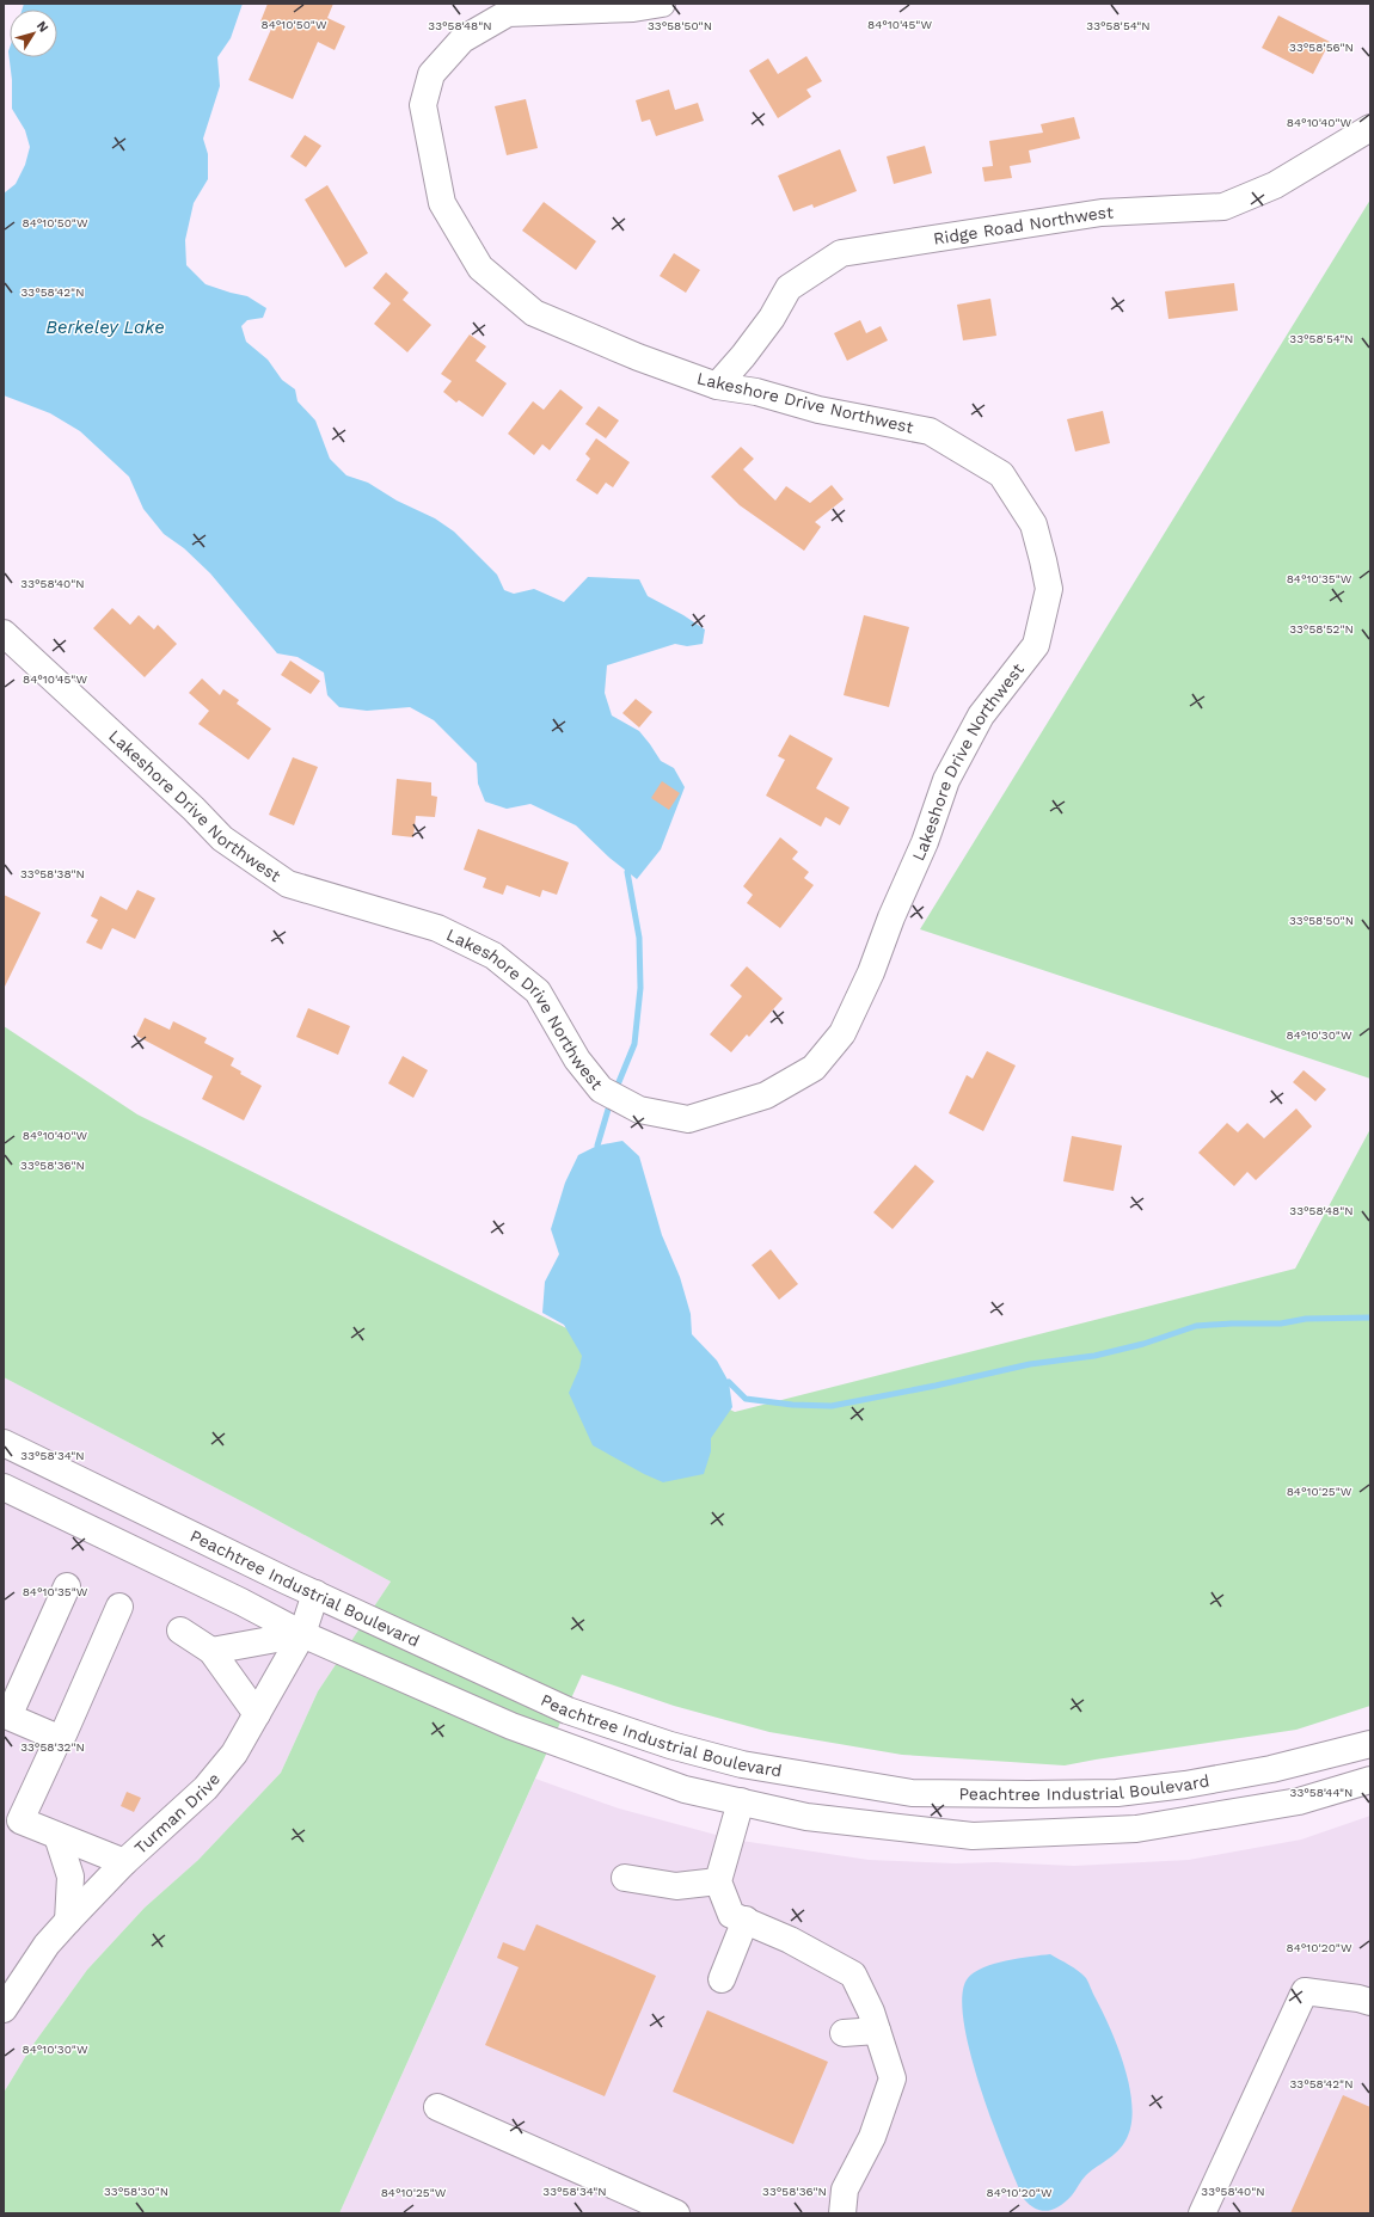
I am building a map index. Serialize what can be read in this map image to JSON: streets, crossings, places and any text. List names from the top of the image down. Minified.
{"streets":{"main road":["Ridge Road Northwest","Lakeshore Drive Northwest","Peachtree Industrial Boulevard","Turman Drive"]},"crossings":[["Ridge Road Northwest","Lakeshore Drive Northwest"],["Peachtree Industrial Boulevard","Turman Drive"]],"water":["Berkeley Lake"],"north":"top right","coordinates":["84°10'50\"W","84°10'45\"W","33°58'48\"N","33°58'50\"N","33°58'54\"N","33°58'56\"N","84°10'40\"W","33°58'42\"N","84°10'35\"W","33°58'40\"N","33°58'52\"N","33°58'38\"N","84°10'30\"W","33°58'36\"N","33°58'34\"N","84°10'25\"W","33°58'32\"N","33°58'44\"N","84°10'20\"W","33°58'30\"N"]}
